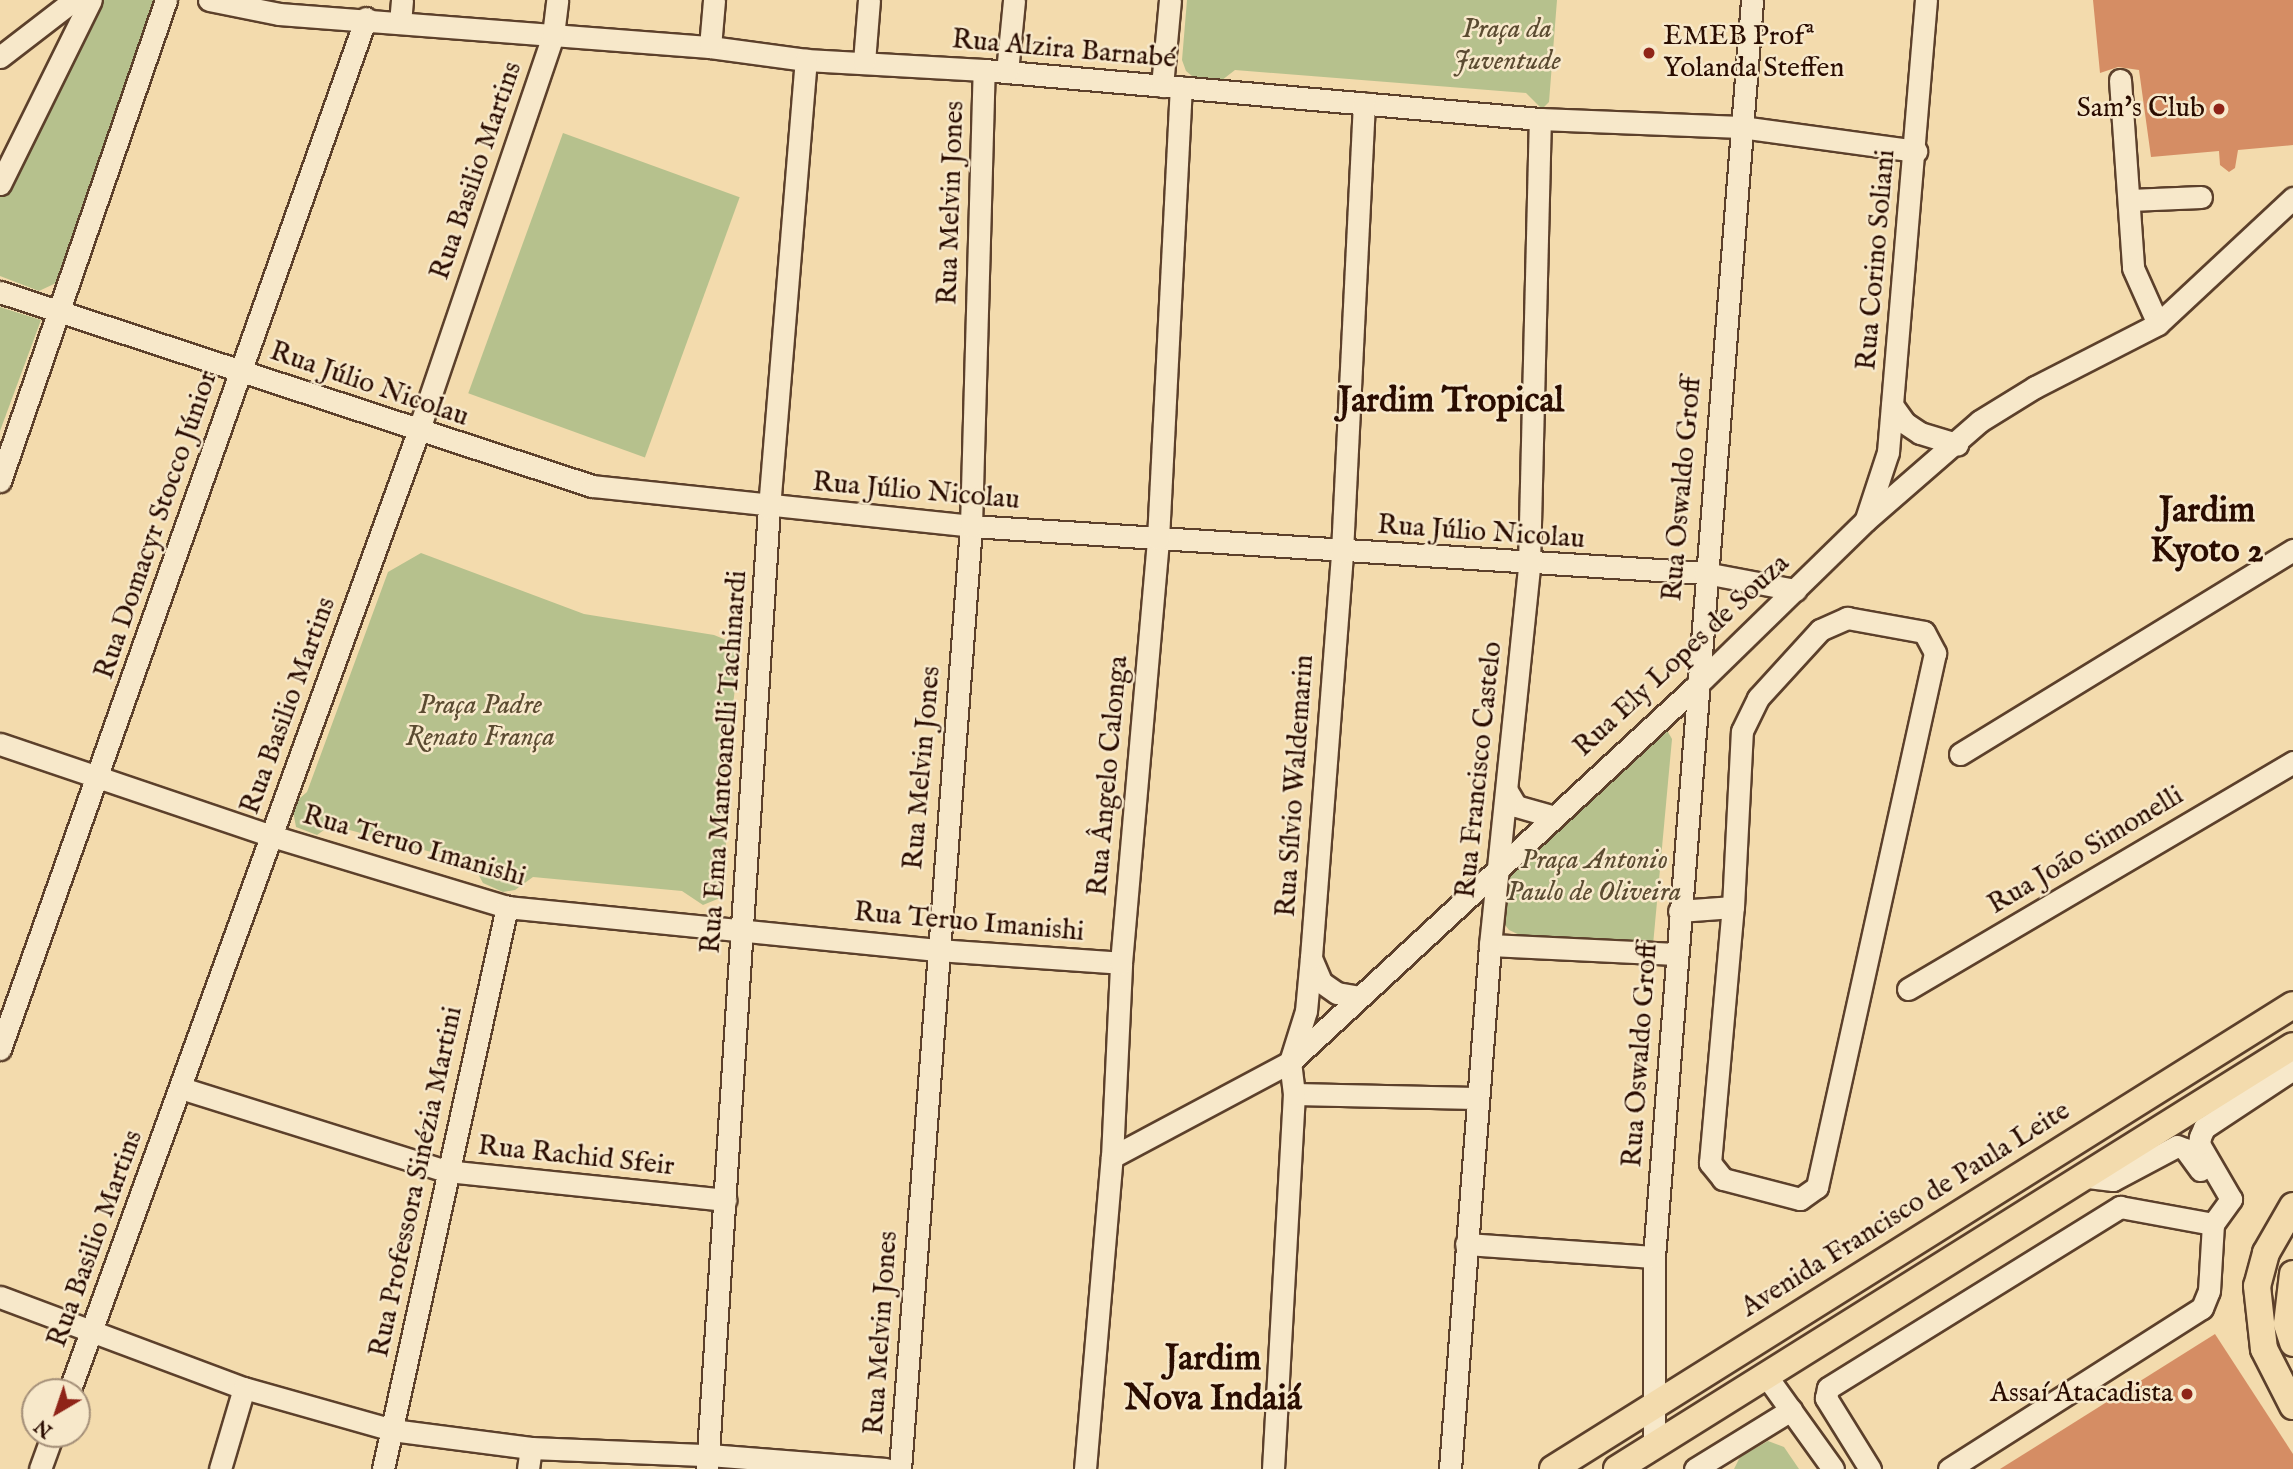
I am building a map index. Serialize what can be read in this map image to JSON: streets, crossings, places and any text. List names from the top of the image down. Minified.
{"streets":{"main road":["Avenida Francisco de Paula Leite"],"street":["Rua Alzira Barnabé","Rua Basilio Martins","Rua Melvin Jones","Rua Corino Soliani","Rua Júlio Nicolau","Rua Oswaldo Groff","Rua Domacyr Stocco Júnior","Rua Ely Lopes de Souza","Rua Ema Mantoanelli Tachinardi","Rua Francisco Castelo","Rua Ângelo Calonga","Rua Sílvio Waldemarin","Rua Teruo Imanishi","Rua João Simonelli","Rua Rachid Sfeir","Rua Professora Sinézia Martini"]},"crossings":[["Rua Alzira Barnabé","Rua Basilio Martins"],["Rua Alzira Barnabé","Rua Melvin Jones"],["Rua Alzira Barnabé","Rua Corino Soliani"],["Rua Alzira Barnabé","Rua Oswaldo Groff"],["Rua Alzira Barnabé","Rua Domacyr Stocco Júnior"],["Rua Alzira Barnabé","Rua Ema Mantoanelli Tachinardi"],["Rua Alzira Barnabé","Rua Francisco Castelo"],["Rua Alzira Barnabé","Rua Ângelo Calonga"],["Rua Alzira Barnabé","Rua Sílvio Waldemarin"],["Rua Basilio Martins","Rua Júlio Nicolau"],["Rua Basilio Martins","Rua Teruo Imanishi"],["Rua Basilio Martins","Rua Rachid Sfeir"],["Rua Melvin Jones","Rua Júlio Nicolau"],["Rua Melvin Jones","Rua Teruo Imanishi"],["Rua Corino Soliani","Rua Ely Lopes de Souza"],["Rua Júlio Nicolau","Rua Oswaldo Groff"],["Rua Júlio Nicolau","Rua Domacyr Stocco Júnior"],["Rua Júlio Nicolau","Rua Ely Lopes de Souza"],["Rua Júlio Nicolau","Rua Ema Mantoanelli Tachinardi"],["Rua Júlio Nicolau","Rua Francisco Castelo"],["Rua Júlio Nicolau","Rua Ângelo Calonga"],["Rua Júlio Nicolau","Rua Sílvio Waldemarin"],["Rua Oswaldo Groff","Rua Ely Lopes de Souza"],["Rua Oswaldo Groff","Avenida Francisco de Paula Leite"],["Rua Domacyr Stocco Júnior","Rua Teruo Imanishi"],["Rua Ely Lopes de Souza","Rua Francisco Castelo"],["Rua Ely Lopes de Souza","Rua Ângelo Calonga"],["Rua Ely Lopes de Souza","Rua Sílvio Waldemarin"],["Rua Ema Mantoanelli Tachinardi","Rua Teruo Imanishi"],["Rua Ema Mantoanelli Tachinardi","Rua Rachid Sfeir"],["Rua Ângelo Calonga","Rua Teruo Imanishi"],["Rua Teruo Imanishi","Rua Professora Sinézia Martini"],["Rua Rachid Sfeir","Rua Professora Sinézia Martini"]],"districts":["Jardim Tropical","Jardim Kyoto 2","Jardim Nova Indaiá"],"parks":["Praça da Juventude","Praça Padre Renato França","Praça Antonio Paulo de Oliveira"],"places":["EMEB Profª Yolanda Steffen","Sam's Club","Assaí Atacadista"],"north":"bottom left"}
